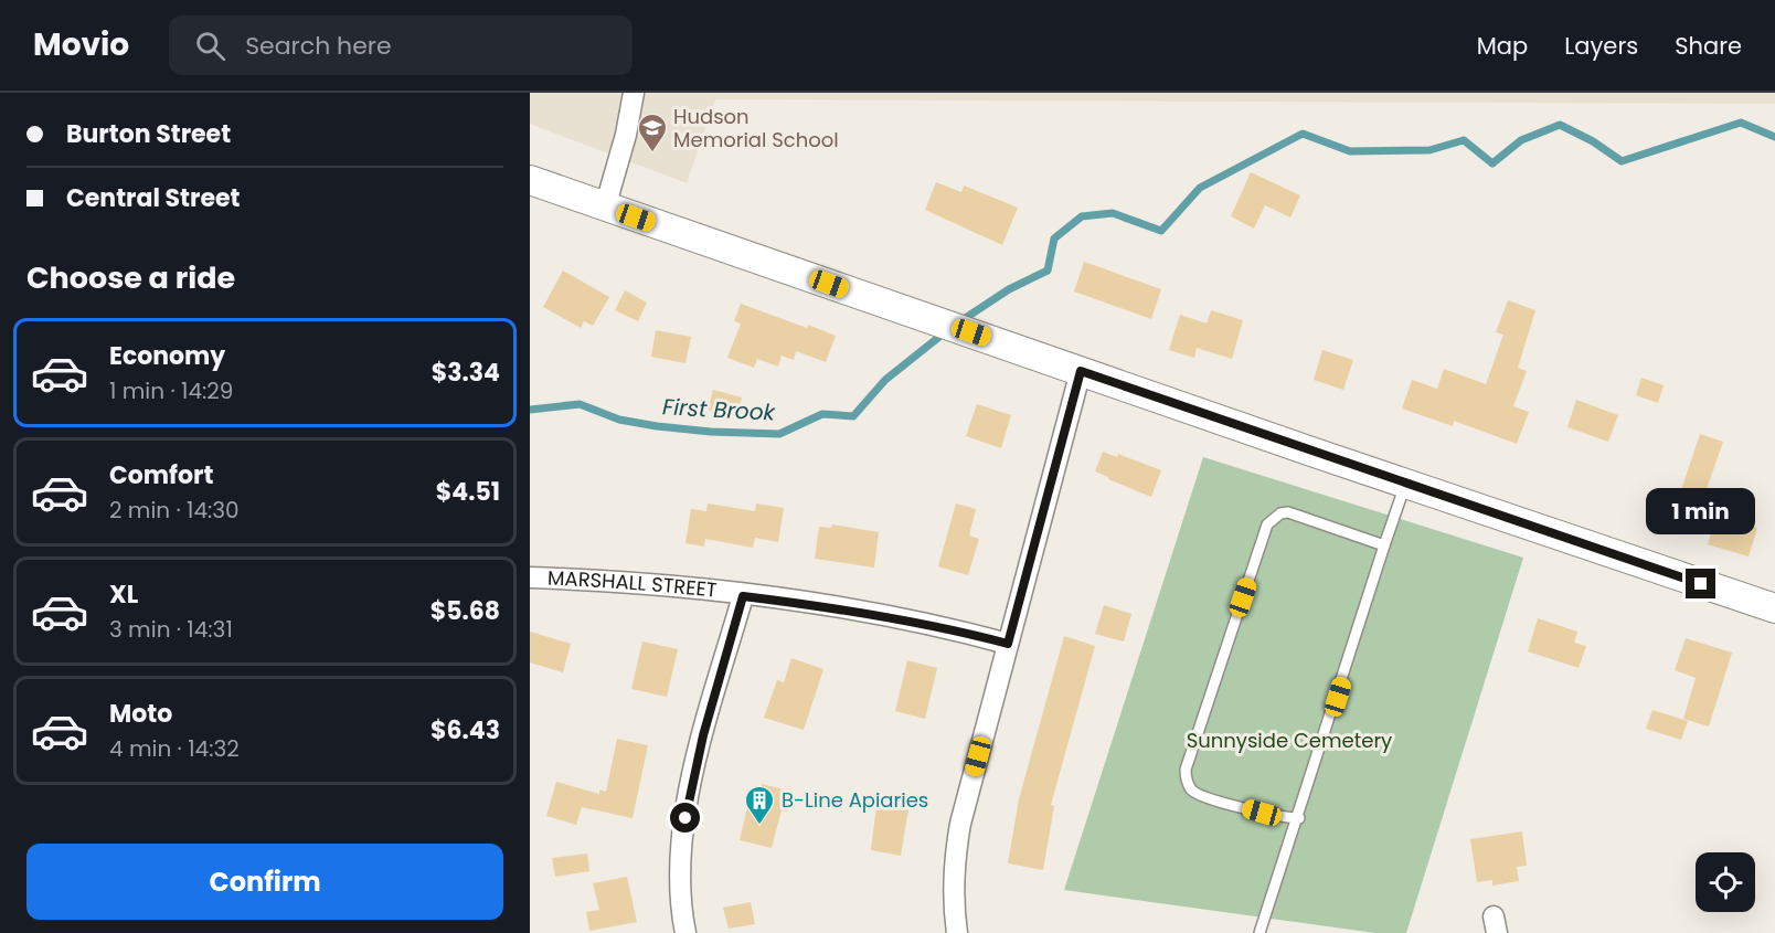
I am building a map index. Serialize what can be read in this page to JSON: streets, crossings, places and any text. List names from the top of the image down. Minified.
{"streets":{"street":["MARSHALL STREET"]},"water":["First Brook"],"parks":["Sunnyside Cemetery"],"places":{"school or university":["Hudson Memorial School"],"building":["B-Line Apiaries"]},"page":{"header":"Movio","search":"Search here","nav":["Map","Layers","Share"],"banner":["Burton Street","Central Street"],"heading":"Choose a ride","list":[{"name":"Economy","note":"1 min · 14:29","value":"$3.34"},{"name":"Comfort","note":"2 min · 14:30","value":"$4.51"},{"name":"XL","note":"3 min · 14:31","value":"$5.68"},{"name":"Moto","note":"4 min · 14:32","value":"$6.43"}],"bubble":"1 min","buttons":"Confirm"}}
